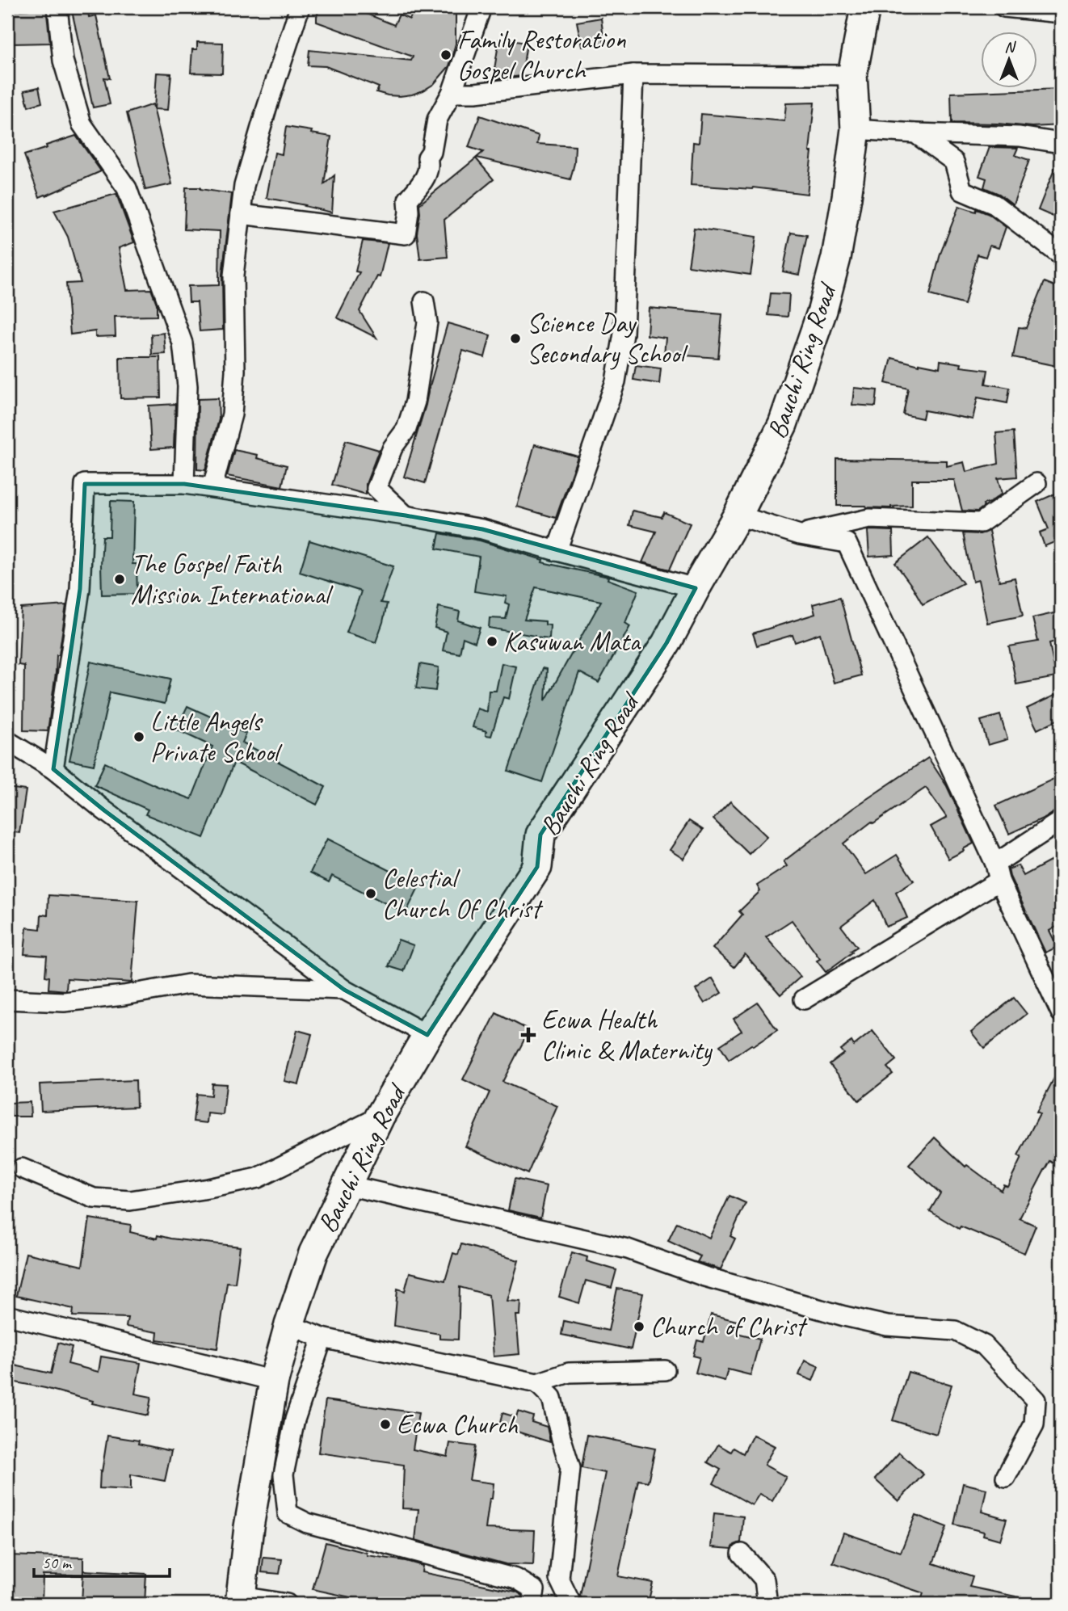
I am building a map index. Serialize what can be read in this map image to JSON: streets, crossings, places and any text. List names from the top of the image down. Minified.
{"streets":{"main road":["Bauchi Ring Road"]},"places":{"other":["Family Restoration Gospel Church","Science Day Secondary School","The Gospel Faith Mission International","Kasuwan Mata","Little Angels Private School","Celestial Church Of Christ","Church of Christ","Ecwa Church"],"health":["Ecwa Health Clinic & Maternity"]},"scale_bar":"50 m","north":"top"}
